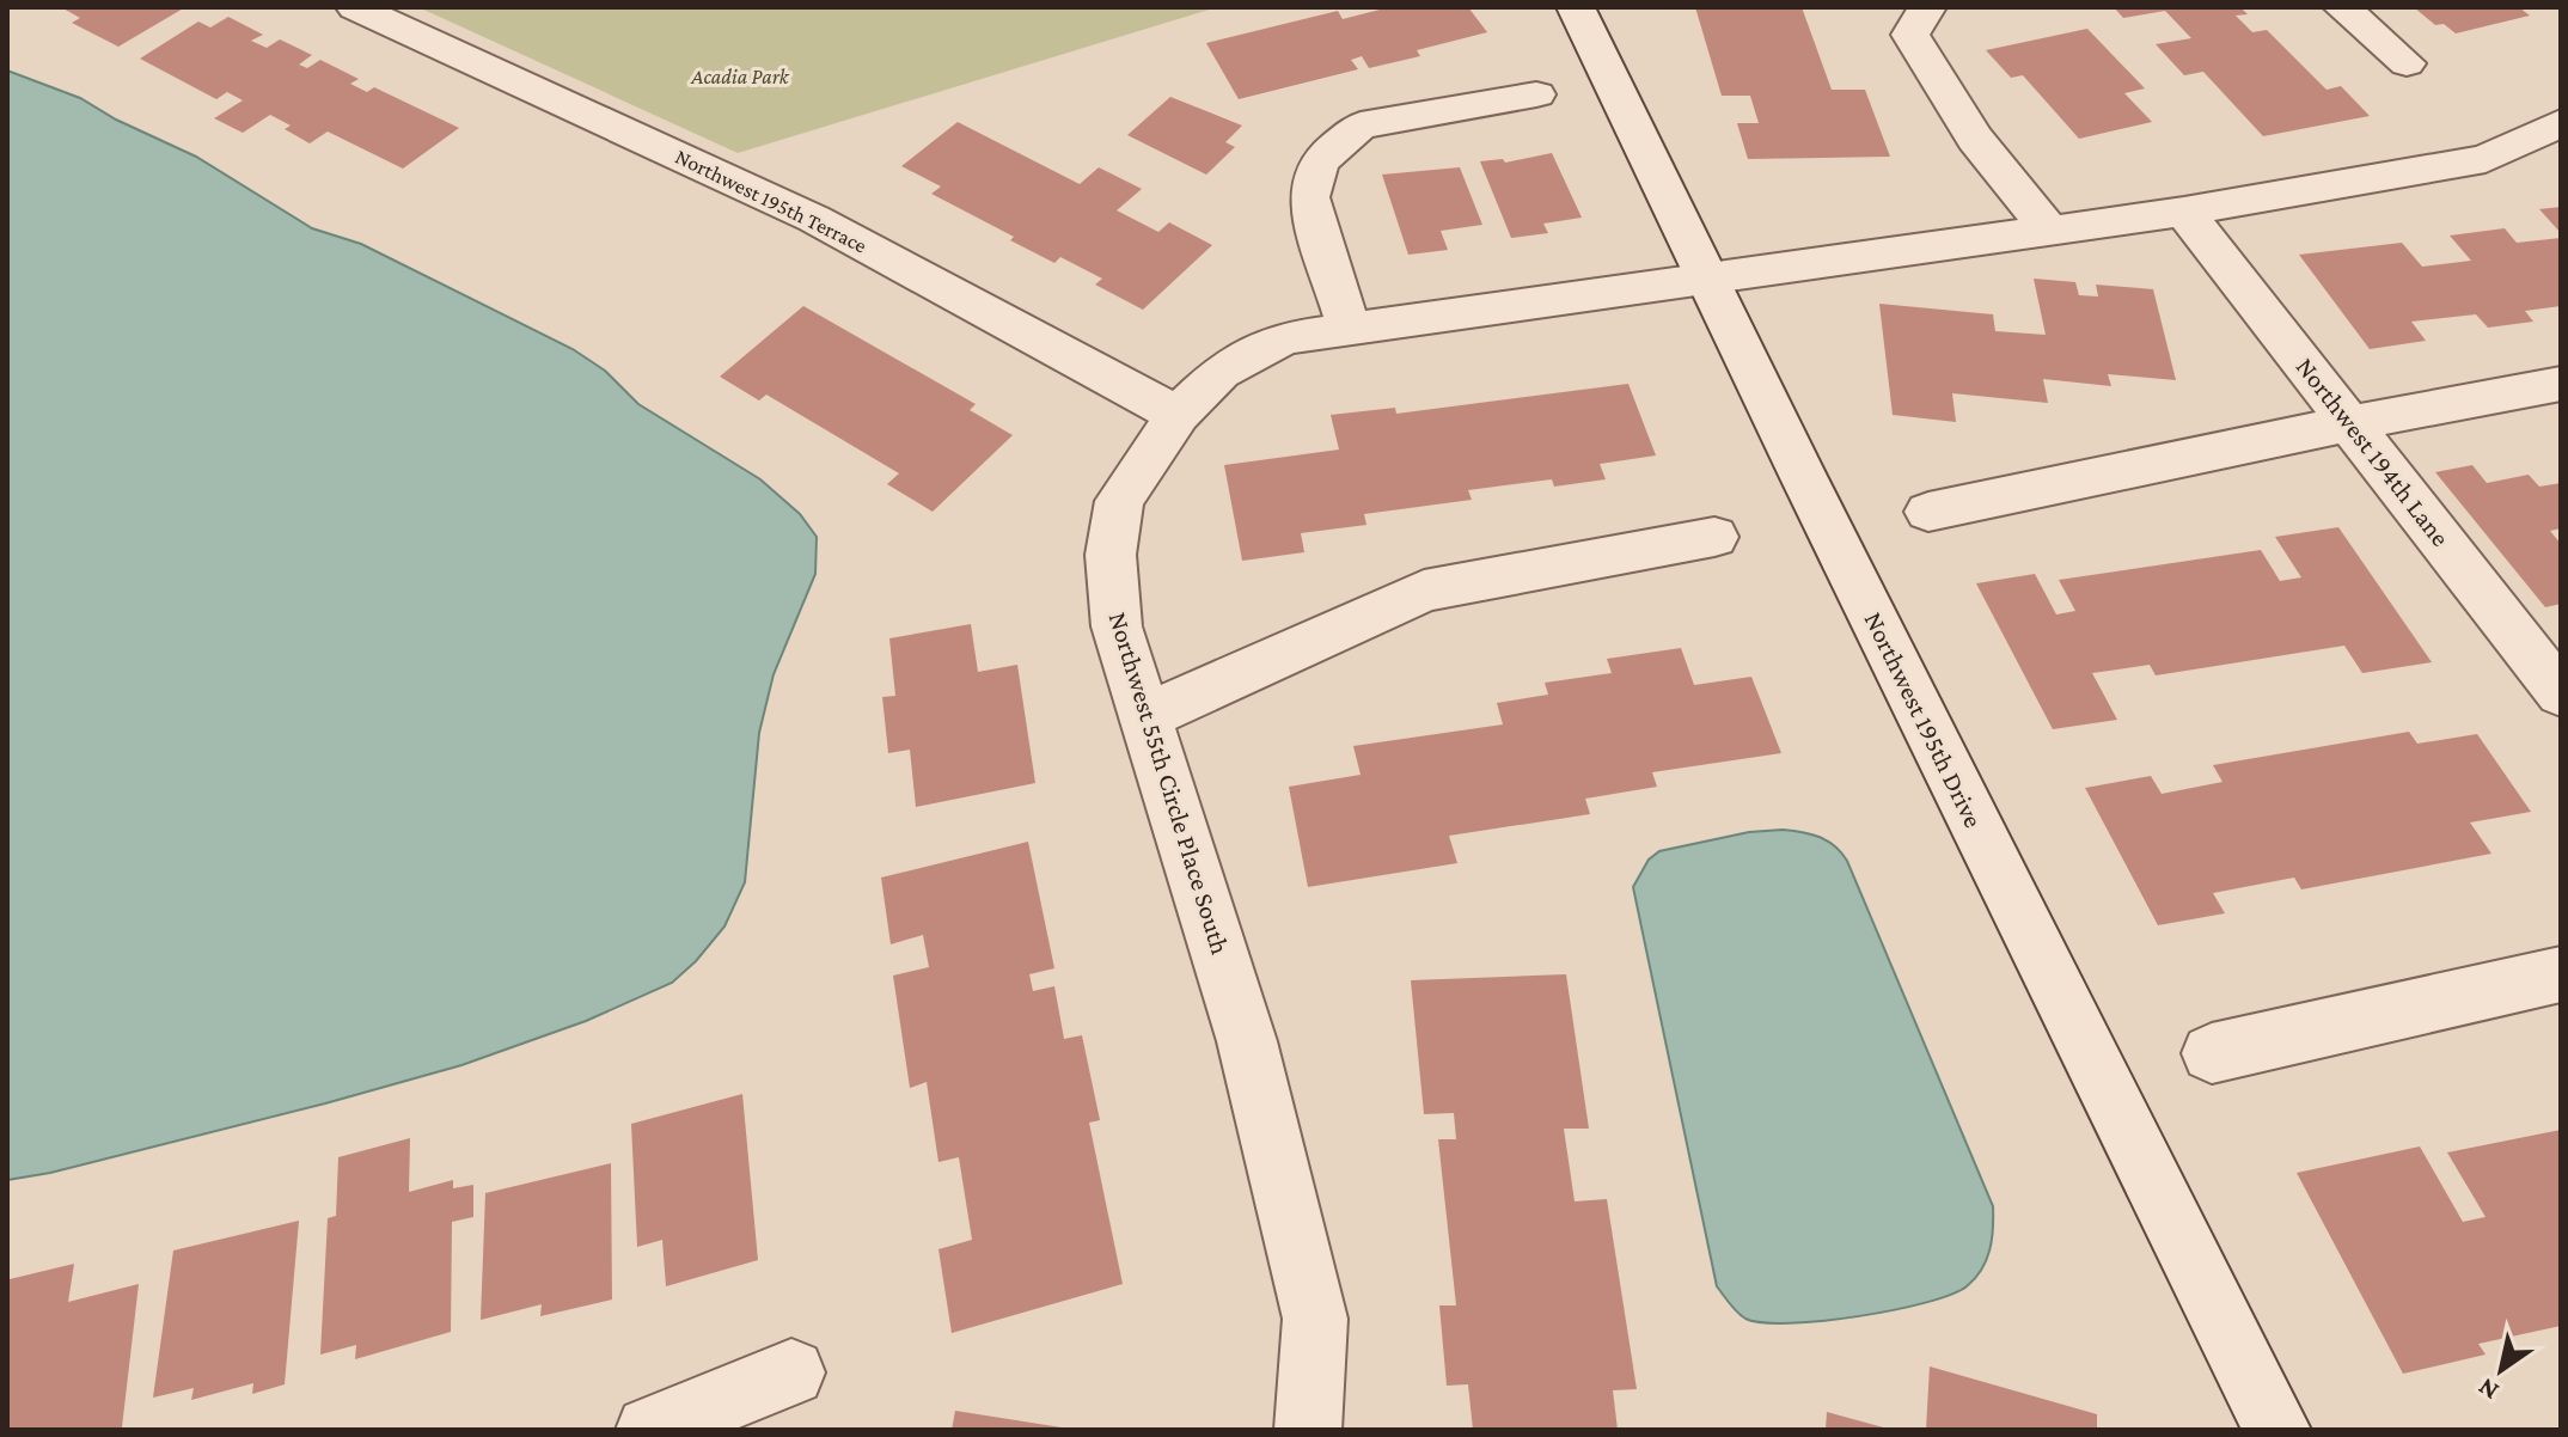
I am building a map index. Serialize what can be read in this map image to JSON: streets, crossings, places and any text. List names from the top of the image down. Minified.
{"streets":{"street":["Northwest 195th Terrace","Northwest 194th Lane","Northwest 195th Drive","Northwest 55th Circle Place South"]},"crossings":[["Northwest 195th Terrace","Northwest 55th Circle Place South"],["Northwest 194th Lane","Northwest 55th Circle Place South"],["Northwest 195th Drive","Northwest 55th Circle Place South"]],"parks":["Acadia Park"],"north":"bottom left"}
